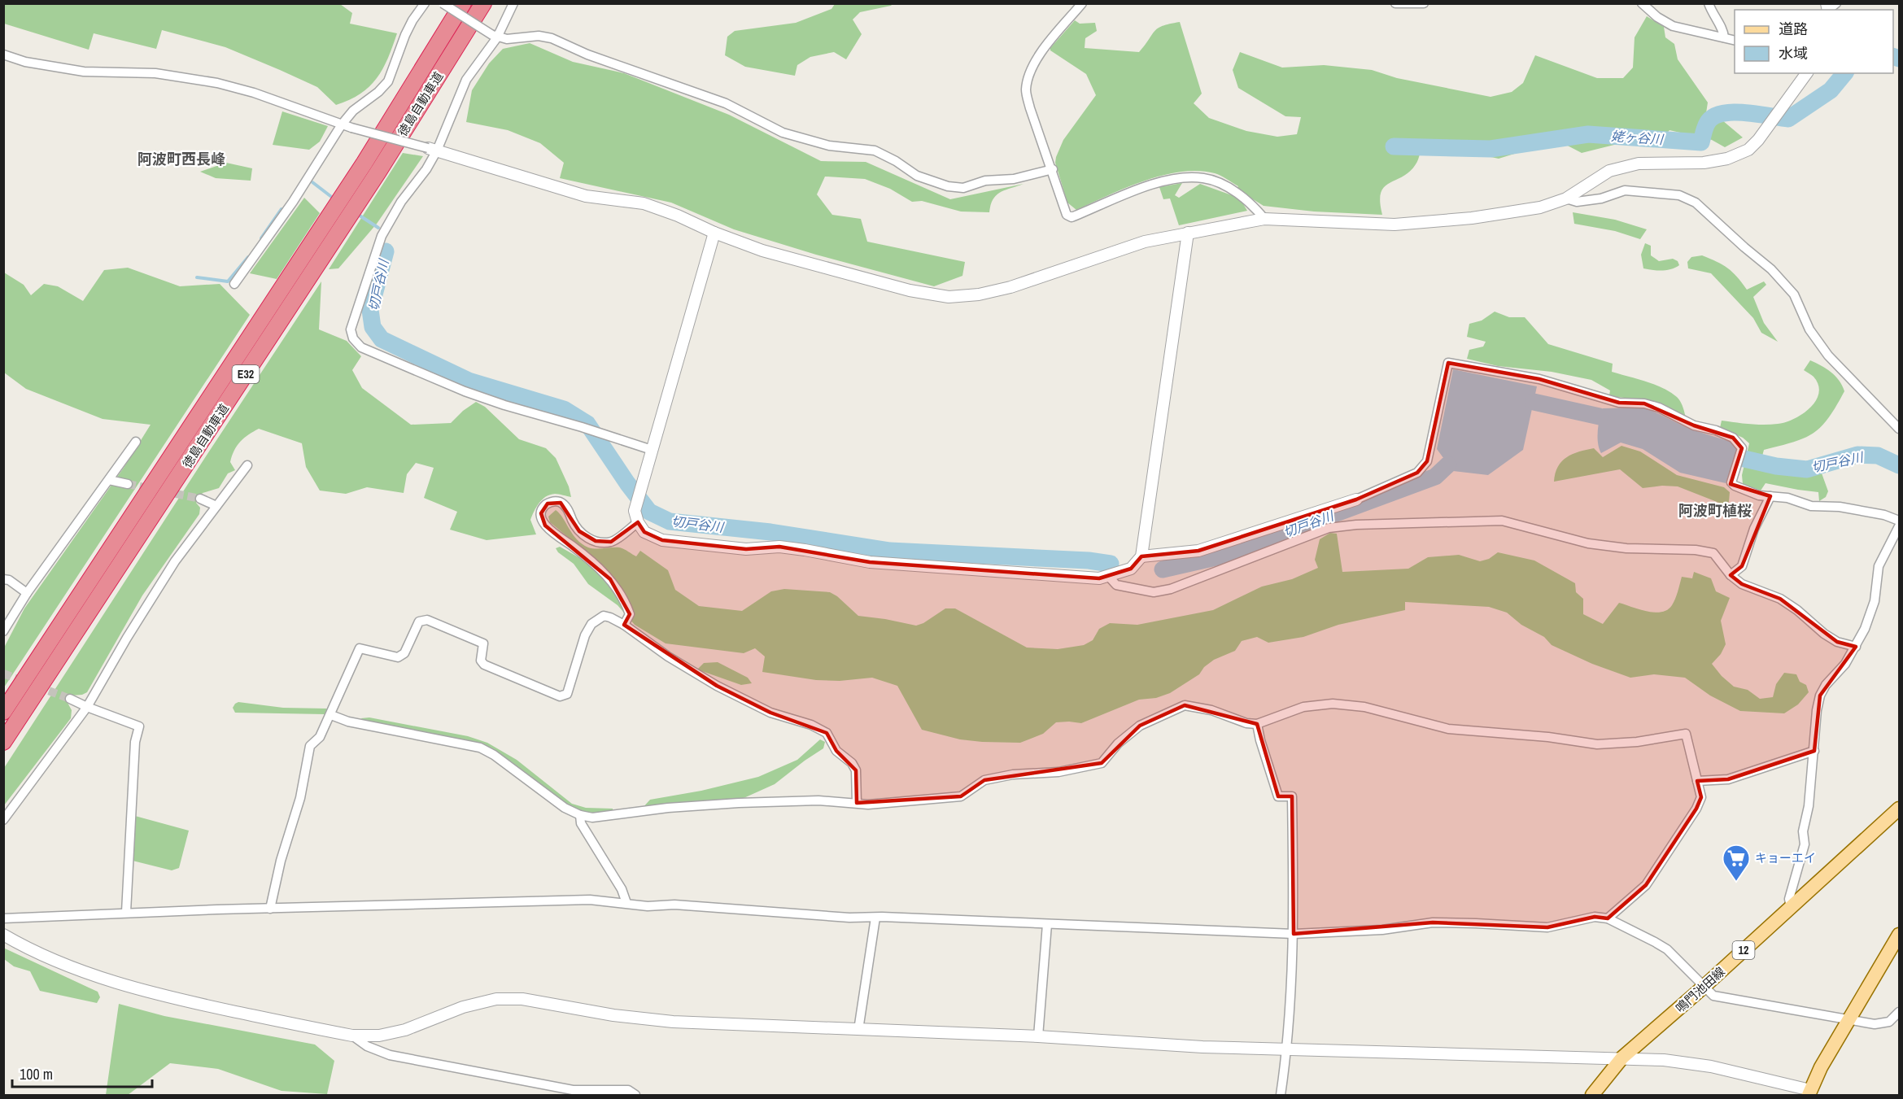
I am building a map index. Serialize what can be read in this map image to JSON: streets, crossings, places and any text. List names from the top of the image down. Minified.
{"streets":{"highway":["徳島自動車道","E32"],"main road":["12","鳴門池田線"]},"districts":["阿波町西長峰","阿波町植桜"],"water":["姥ヶ谷川","切戸谷川"],"places":{"supermarket":["キョーエイ"]},"legend":["道路","水域"],"scale_bar":"100 m"}
